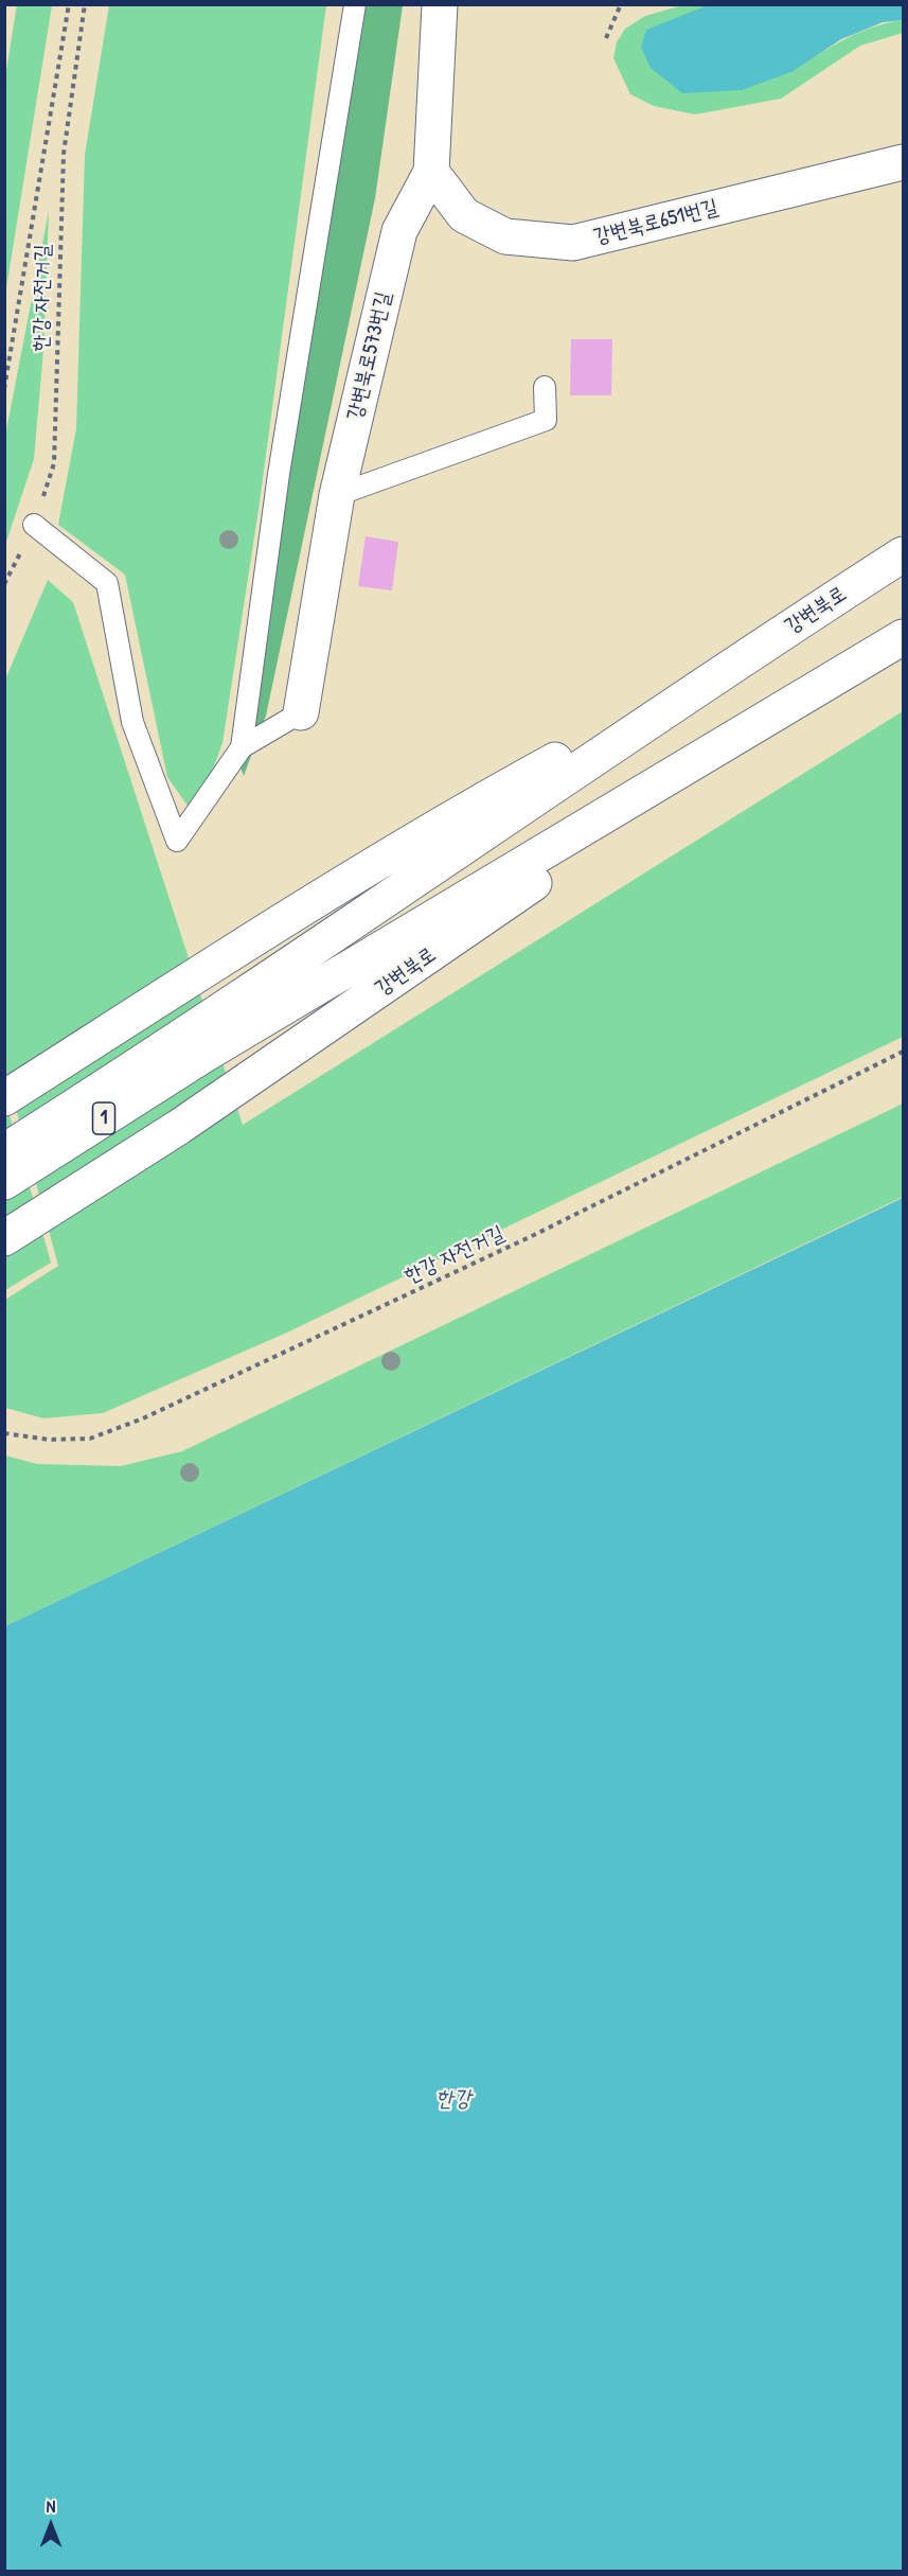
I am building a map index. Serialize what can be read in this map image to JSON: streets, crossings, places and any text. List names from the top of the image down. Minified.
{"streets":{"main road":["강변북로651번길","강변북로573번길","강변북로","1"],"path":["한강 자전거길"]},"crossings":[["강변북로651번길","강변북로573번길"]],"water":["한강"],"north":"top"}
